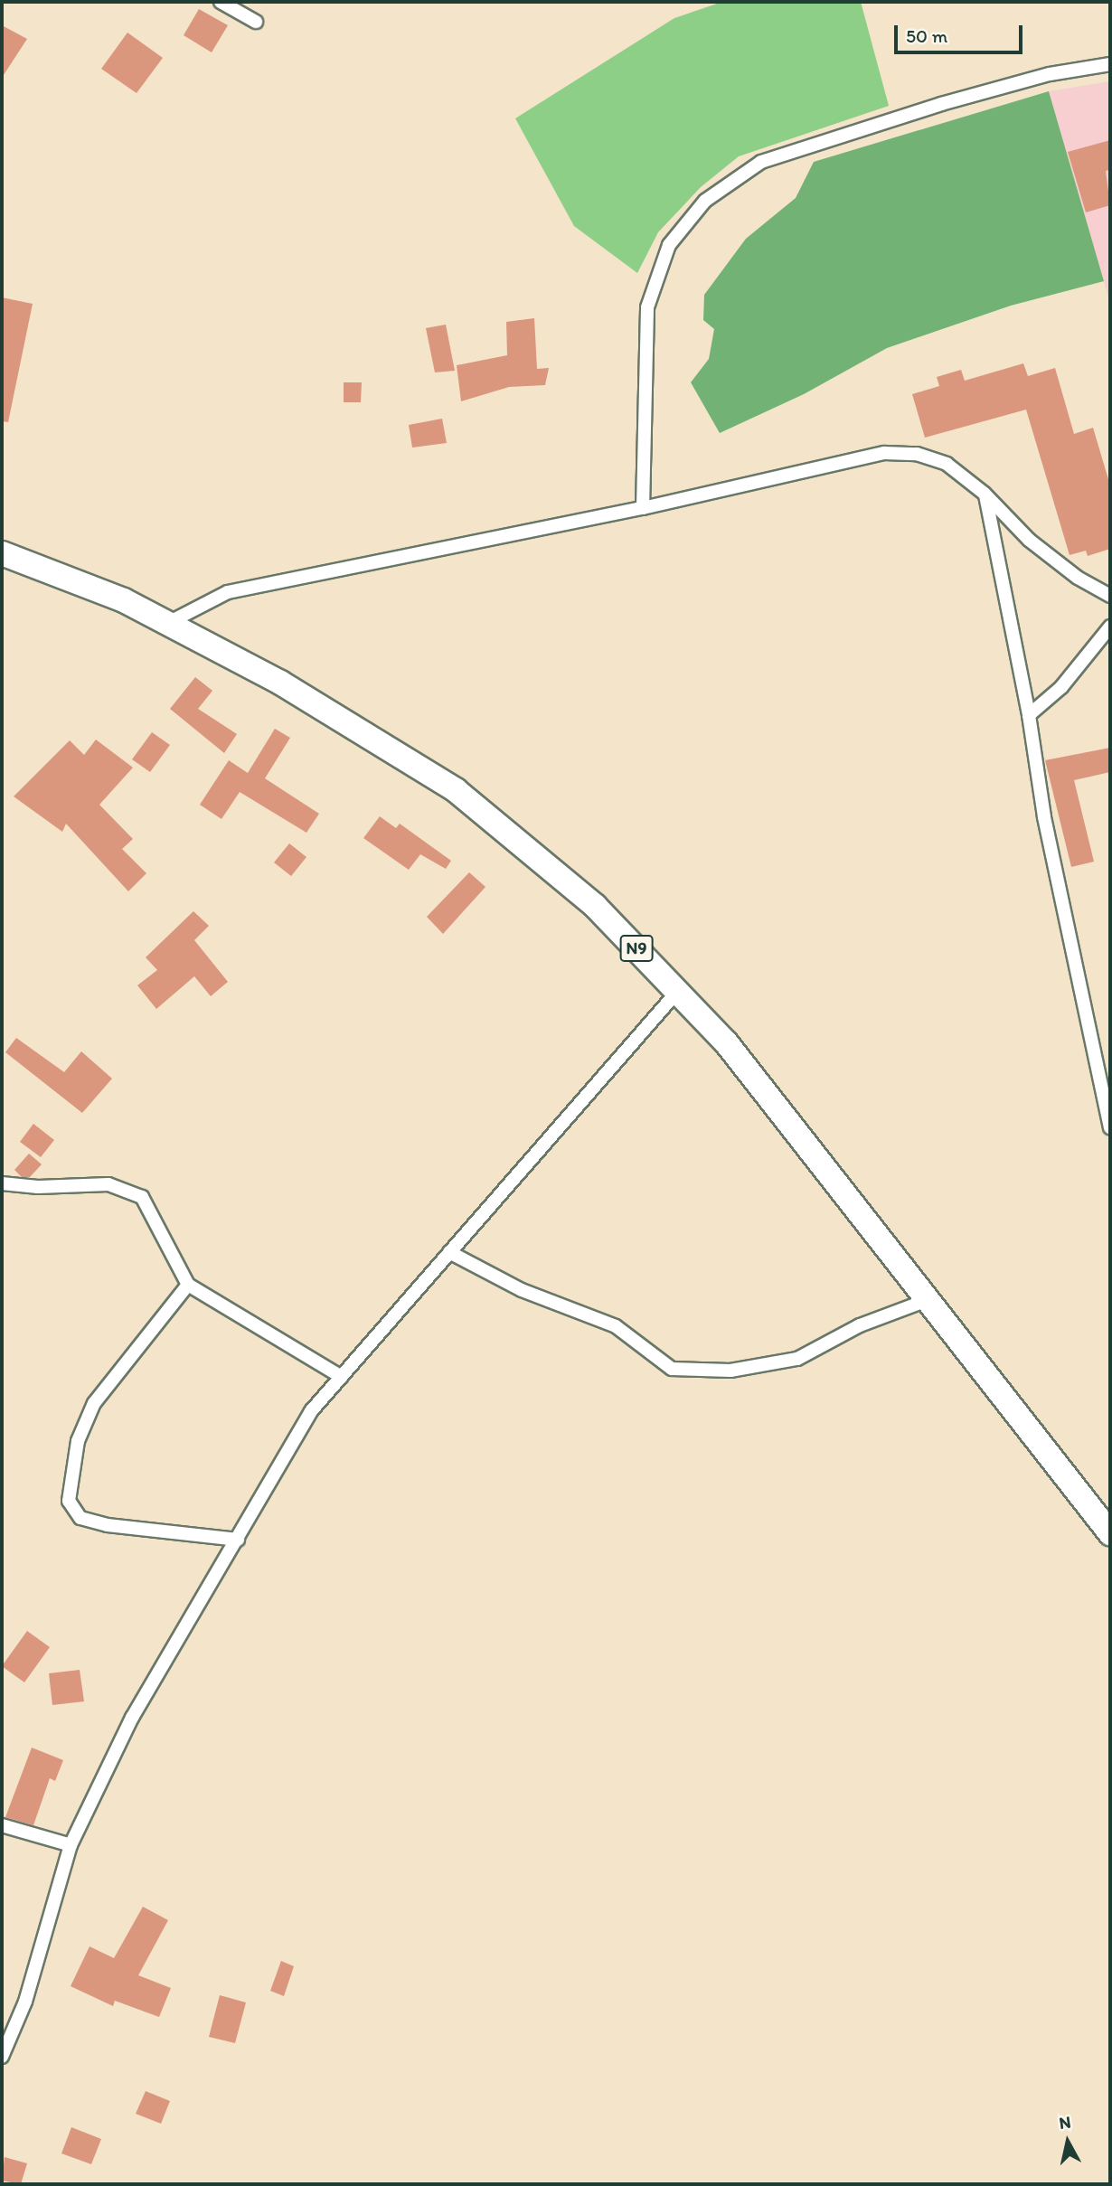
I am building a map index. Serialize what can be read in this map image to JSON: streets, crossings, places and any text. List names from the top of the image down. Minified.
{"streets":{"highway":["N9"]},"scale_bar":"50 m","north":"top"}
